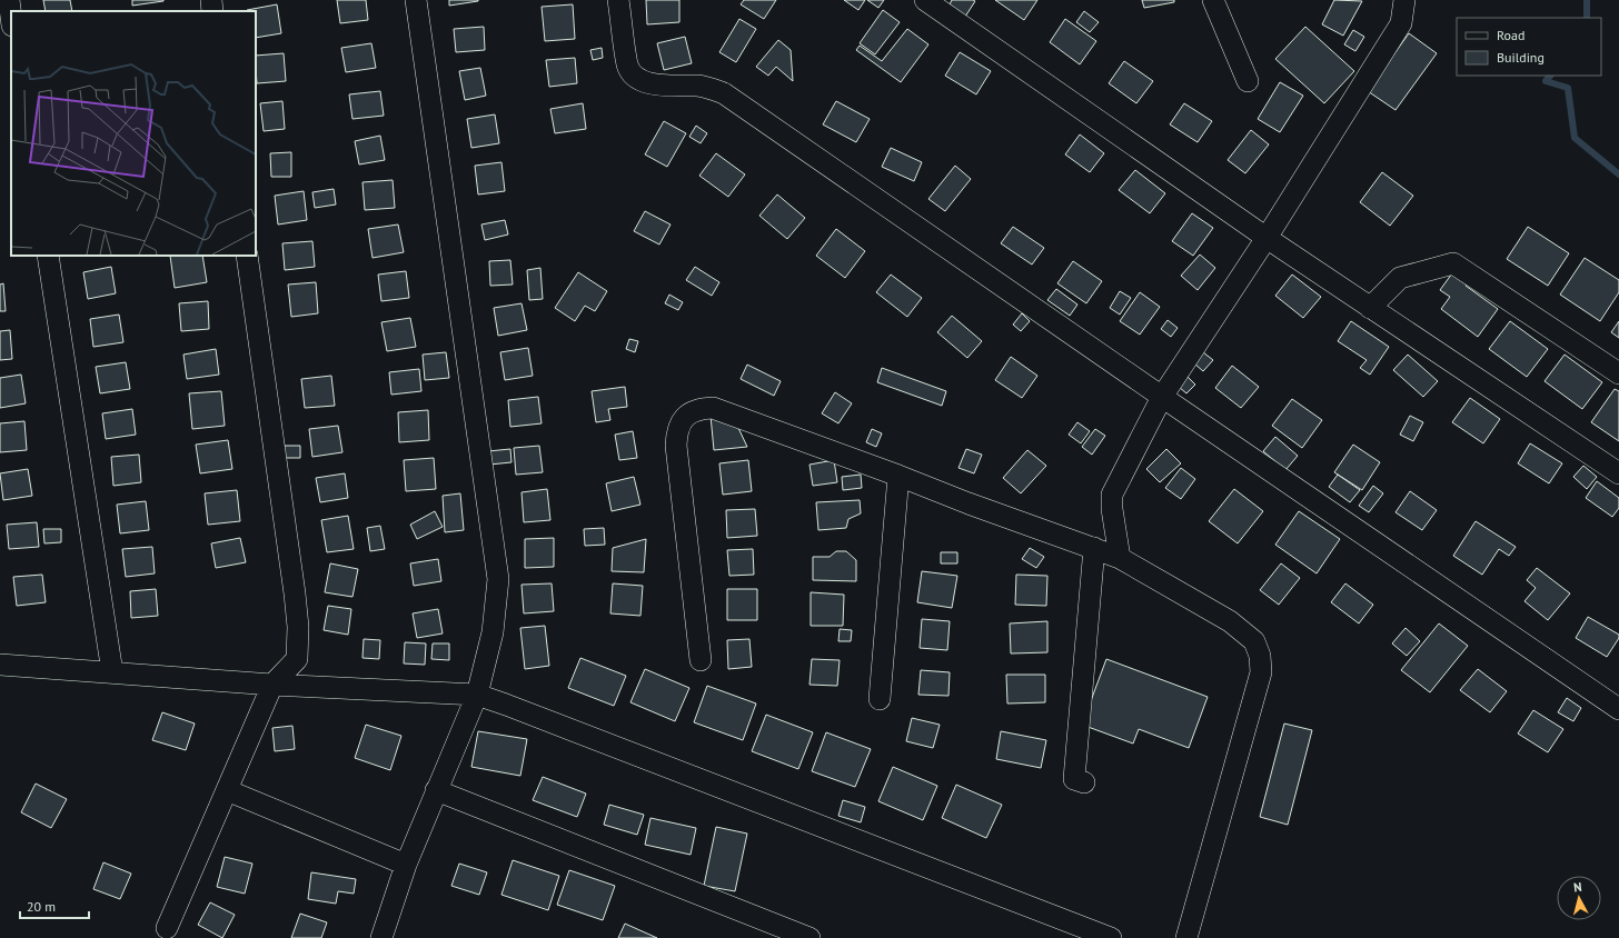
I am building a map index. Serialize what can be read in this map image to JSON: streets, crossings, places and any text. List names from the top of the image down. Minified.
{"legend":["Road","Building"],"scale_bar":"20 m","north":"top"}
